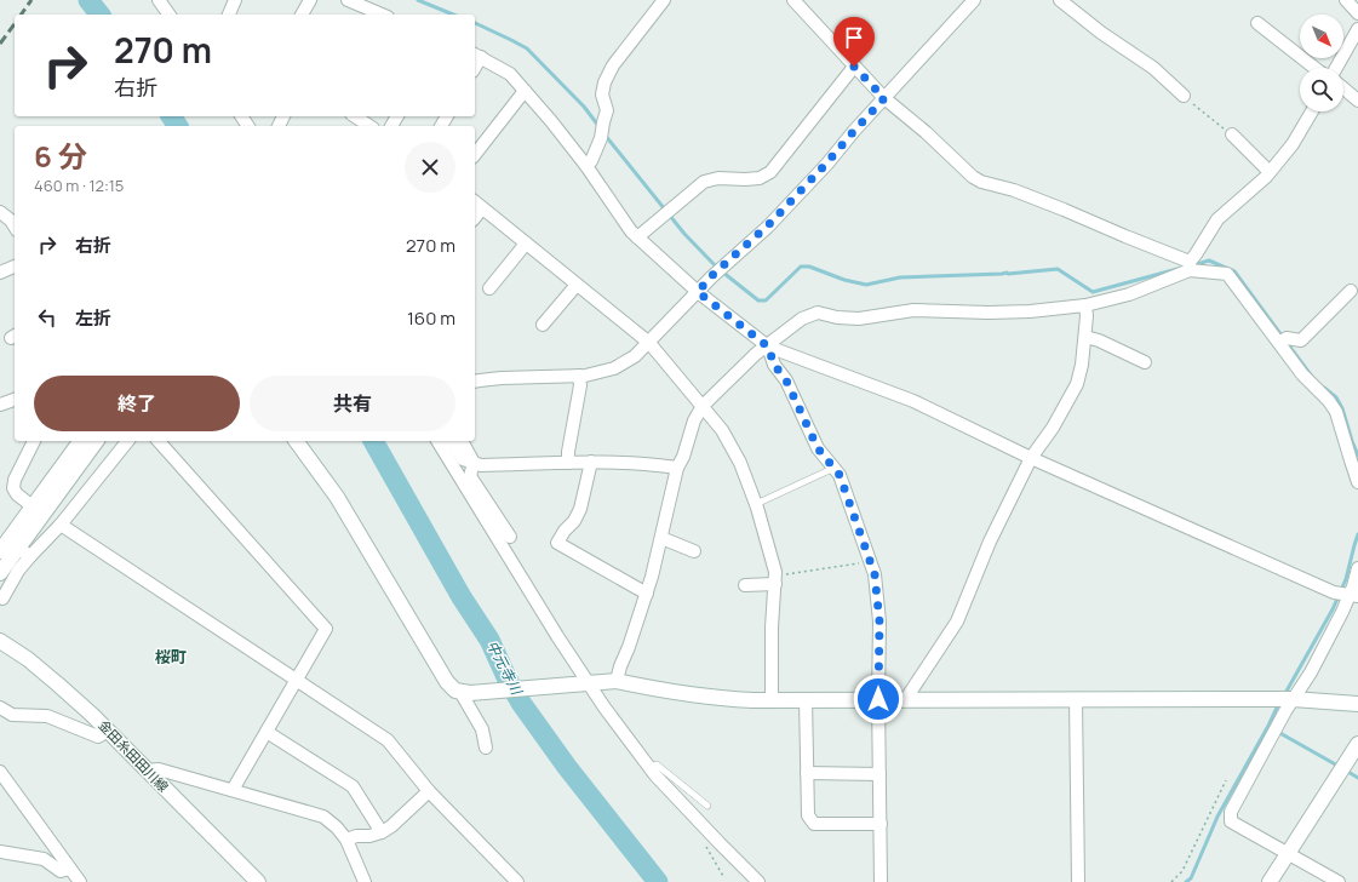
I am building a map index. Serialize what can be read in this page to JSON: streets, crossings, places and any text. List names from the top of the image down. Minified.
{"streets":{"street":["金田糸田田川線"]},"districts":["桜町"],"water":["中元寺川"],"north":"bottom right","page":{"turn":["270 m","右折"],"heading":["6 分","460 m · 12:15"],"list":[{"name":"右折","value":"270 m"},{"name":"左折","value":"160 m"}],"buttons":["終了","共有"]}}
